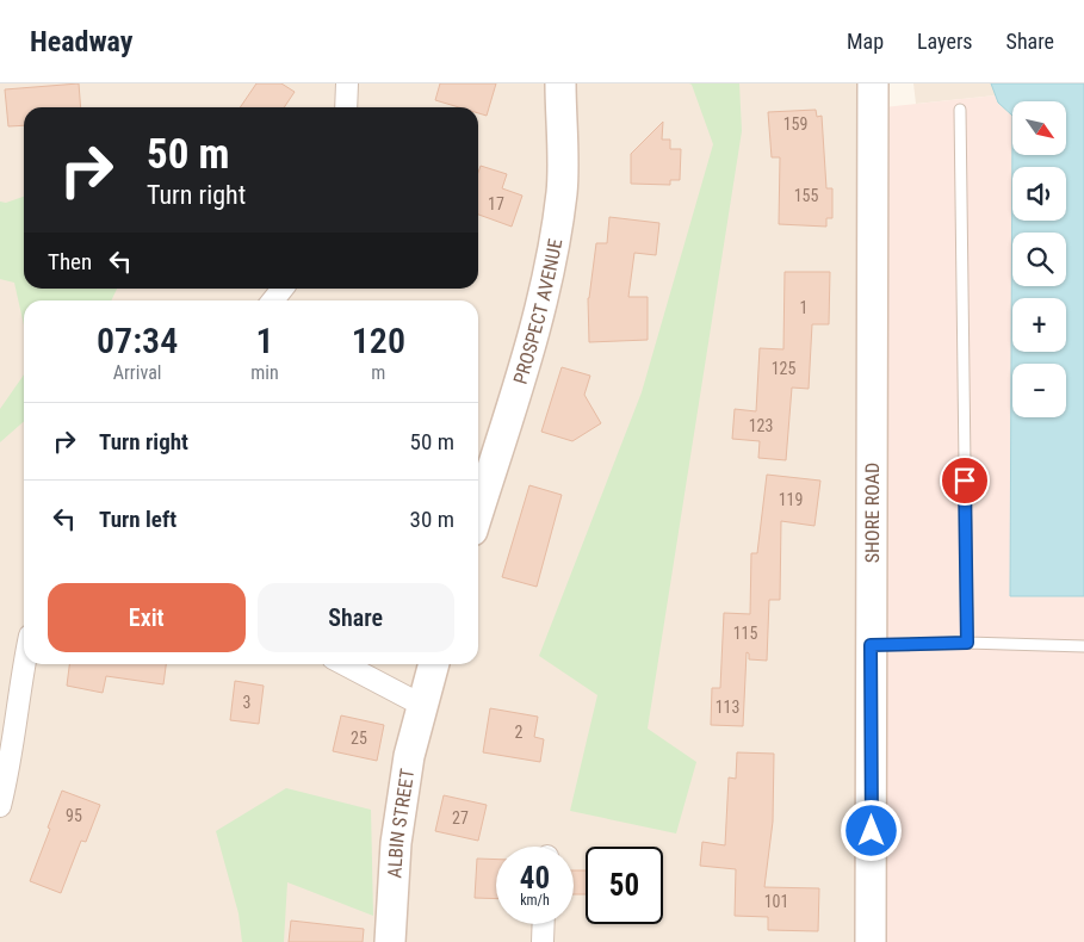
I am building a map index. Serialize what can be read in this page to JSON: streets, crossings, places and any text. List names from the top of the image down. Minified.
{"streets":{"main road":["PROSPECT AVENUE","SHORE ROAD","ALBIN STREET"]},"house_numbers":["159","155","17","1","125","123","119","115","3","113","2","25","95","27","101"],"north":"bottom right","page":{"header":"Headway","nav":["Map","Layers","Share"],"map_buttons":["+","−"],"turn":["50 m","Turn right"],"then":"Then","eta":["07:34","Arrival","1","min","120","m"],"list":[{"name":"Turn right","value":"50 m"},{"name":"Turn left","value":"30 m"}],"buttons":["Exit","Share"],"speed":"40 km/h","limit":"50"}}
